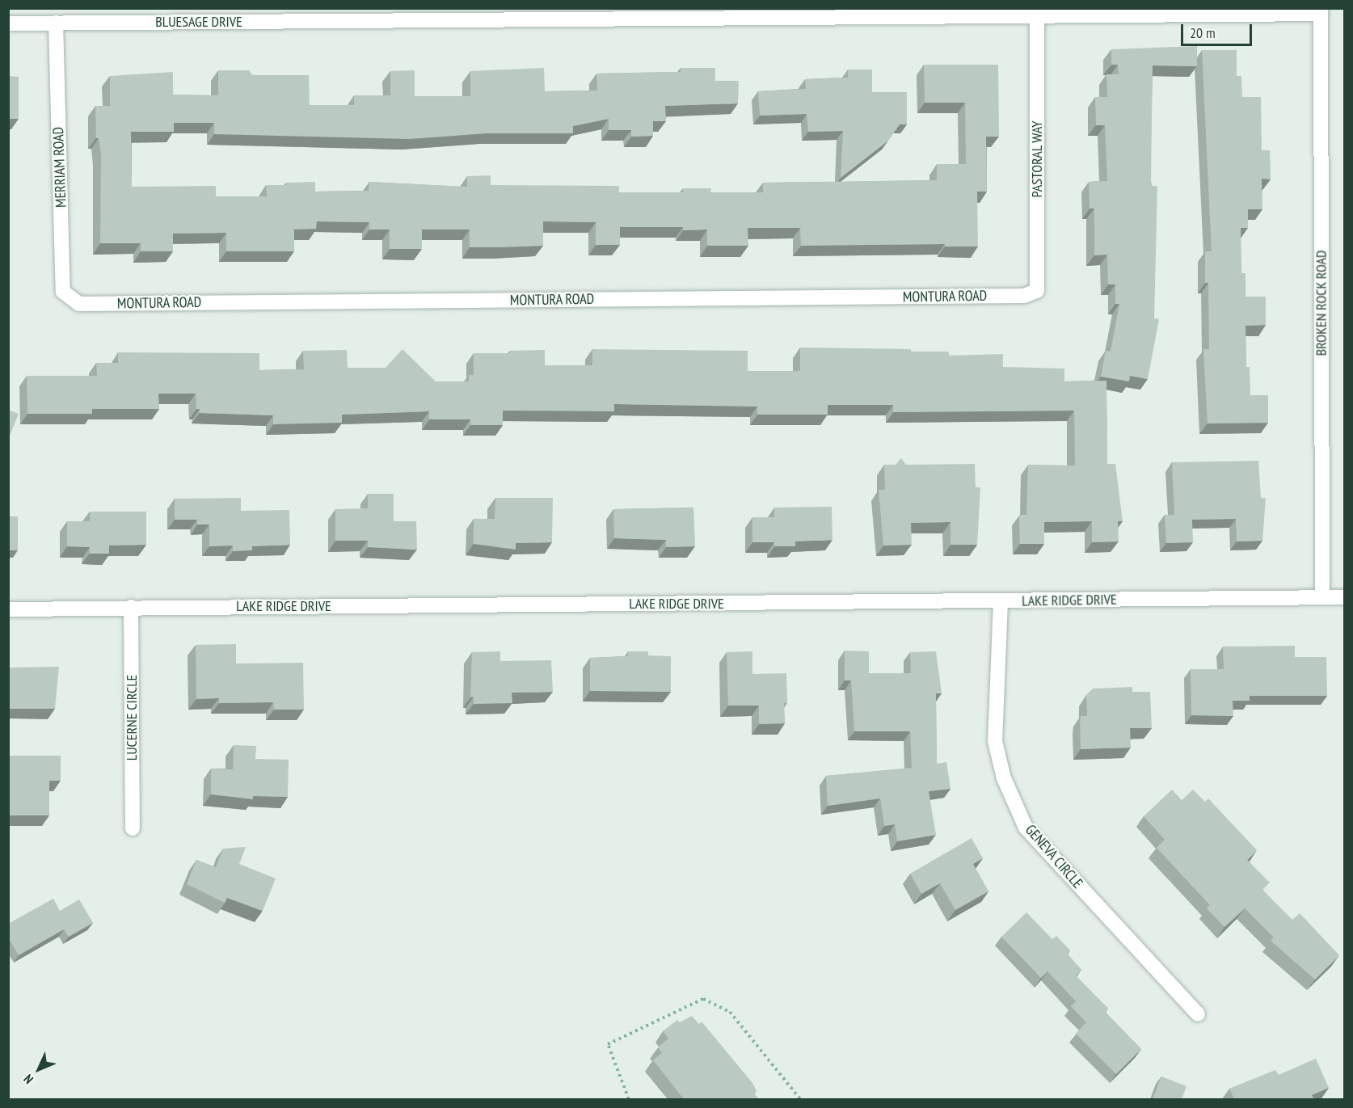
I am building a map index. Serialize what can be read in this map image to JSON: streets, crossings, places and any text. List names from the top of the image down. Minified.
{"streets":{"street":["BLUESAGE DRIVE","PASTORAL WAY","MERRIAM ROAD","MONTURA ROAD","BROKEN ROCK ROAD","LAKE RIDGE DRIVE","LUCERNE CIRCLE","GENEVA CIRCLE"]},"crossings":[["BLUESAGE DRIVE","PASTORAL WAY"],["BLUESAGE DRIVE","MERRIAM ROAD"],["BLUESAGE DRIVE","BROKEN ROCK ROAD"],["PASTORAL WAY","MONTURA ROAD"],["MERRIAM ROAD","MONTURA ROAD"],["BROKEN ROCK ROAD","LAKE RIDGE DRIVE"],["LAKE RIDGE DRIVE","LUCERNE CIRCLE"],["LAKE RIDGE DRIVE","GENEVA CIRCLE"]],"scale_bar":"20 m","north":"bottom left"}
